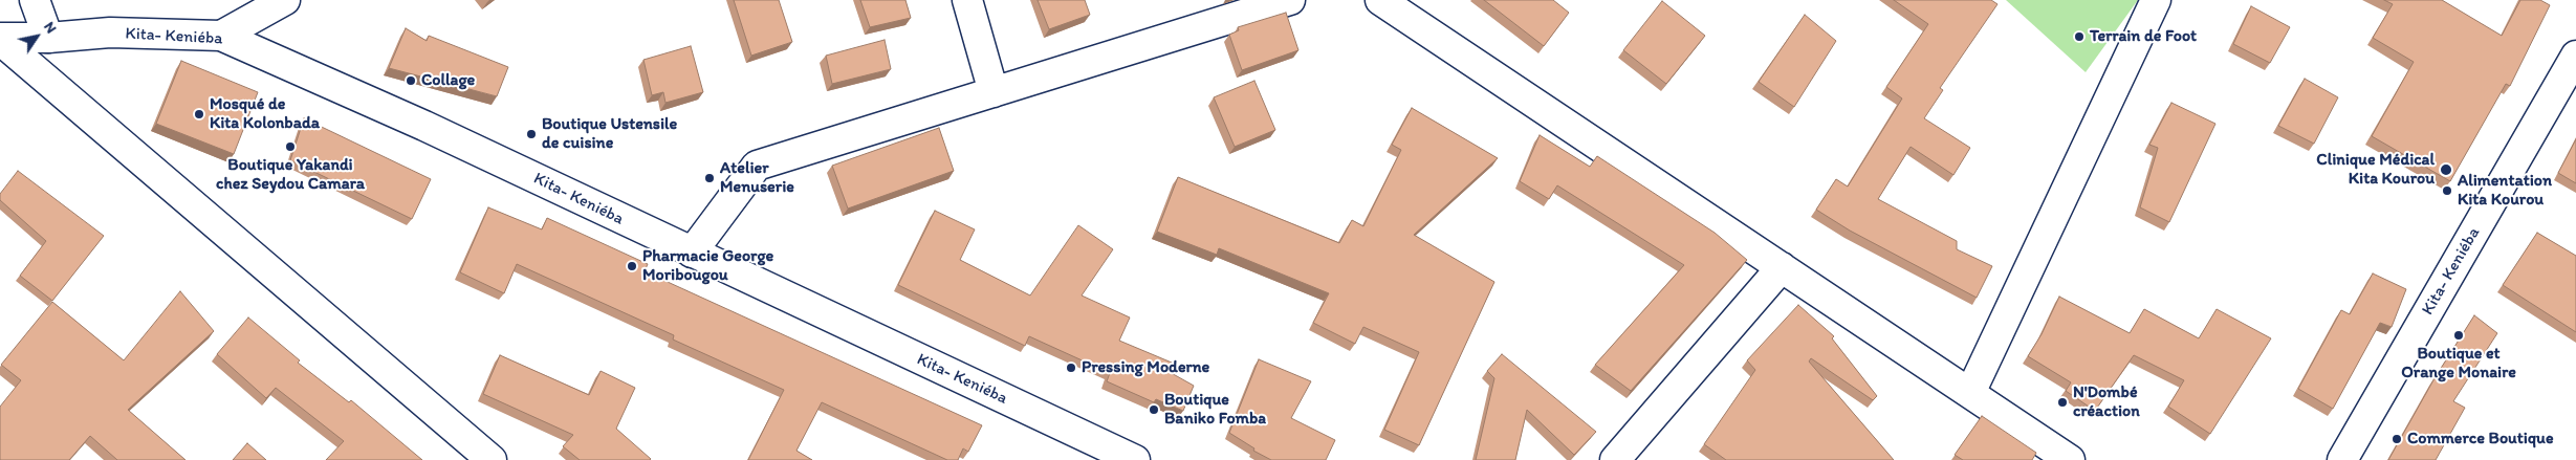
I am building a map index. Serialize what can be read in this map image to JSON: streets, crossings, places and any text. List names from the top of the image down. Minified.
{"streets":{"street":["Kita- Keniéba"]},"places":["Terrain de Foot","Collage","Mosqué de Kita Kolonbada","Boutique Ustensile de cuisine","Boutique Yakandi chez Seydou Camara","Clinique Médical Kita Kourou","Atelier Menuserie","Alimentation Kita Kourou","Pharmacie George Moribougou","Boutique et Orange Monaire","Pressing Moderne","N'Dombé créaction","Boutique Baniko Fomba","Commerce Boutique"],"north":"top right"}
